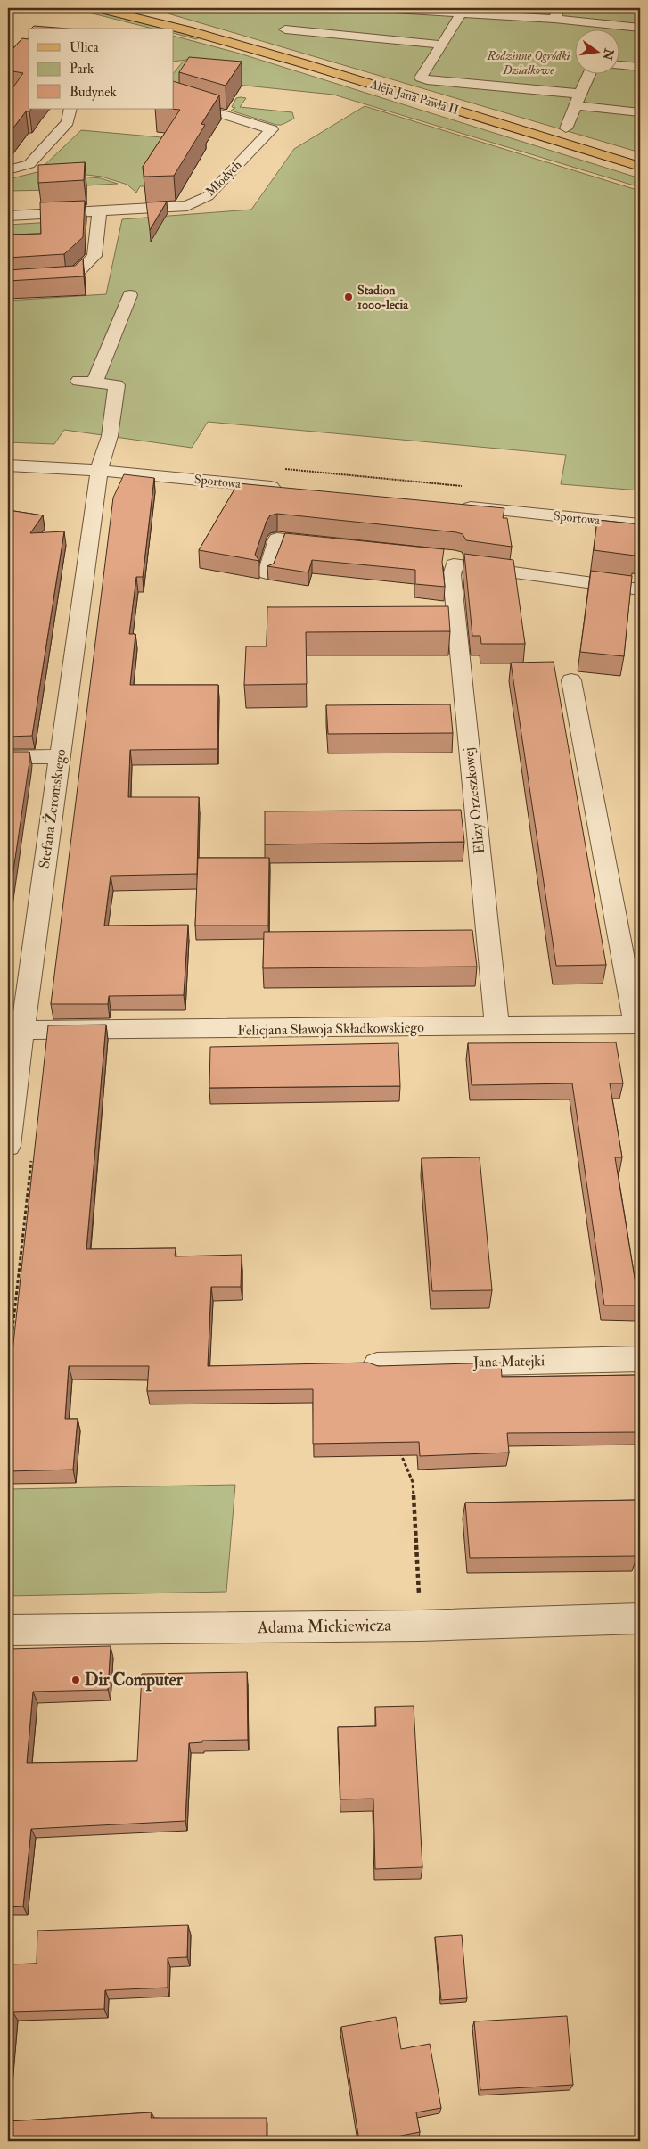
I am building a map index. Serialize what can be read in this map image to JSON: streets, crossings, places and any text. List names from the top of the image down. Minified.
{"streets":{"main road":["Aleja Jana Pawła II"],"street":["Młodych","Sportowa","Elizy Orzeszkowej","Stefana Żeromskiego","Felicjana Sławoja Składkowskiego","Jana Matejki","Adama Mickiewicza"]},"crossings":[["Sportowa","Stefana Żeromskiego"],["Elizy Orzeszkowej","Felicjana Sławoja Składkowskiego"],["Stefana Żeromskiego","Felicjana Sławoja Składkowskiego"]],"parks":["Rodzinne Ogródki Działkowe"],"places":["Stadion 1000-lecia","Dir Computer"],"legend":["Ulica","Park","Budynek"],"north":"right"}
